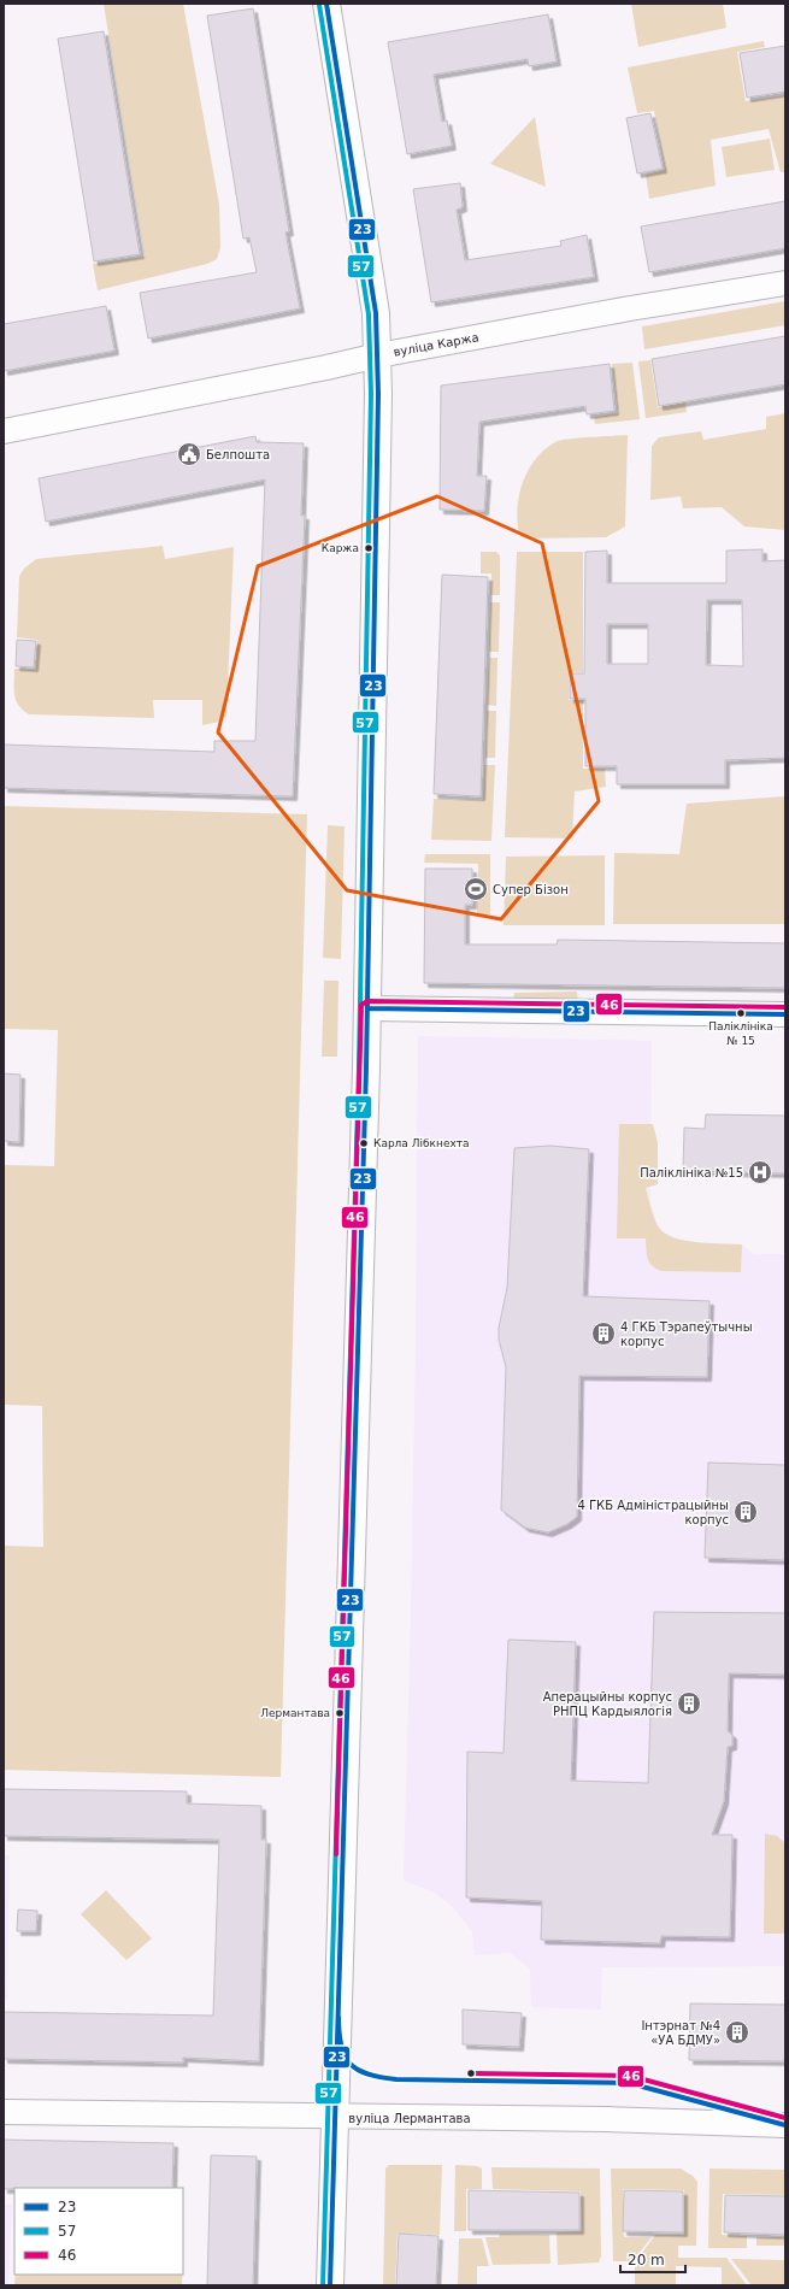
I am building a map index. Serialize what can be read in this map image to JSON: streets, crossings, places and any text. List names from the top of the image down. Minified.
{"streets":{"street":["вуліца Каржа","вуліца Лермантава"]},"places":{"public building":["Белпошта"],"other":["Каржа","Паліклініка № 15","Карла Лібкнехта","Лермантава"],"sports":["Супер Бізон"],"hospital":["Паліклініка №15"],"building":["4 ГКБ Тэрапеўтычны корпус","4 ГКБ Адміністрацыйны корпус","Аперацыйны корпус РНПЦ Кардыялогія","Інтэрнат №4 «УА БДМУ»"]},"lines":["transit line 23","transit line 57","transit line 46"],"legend":["23","57","46"],"scale_bar":"20 m"}
